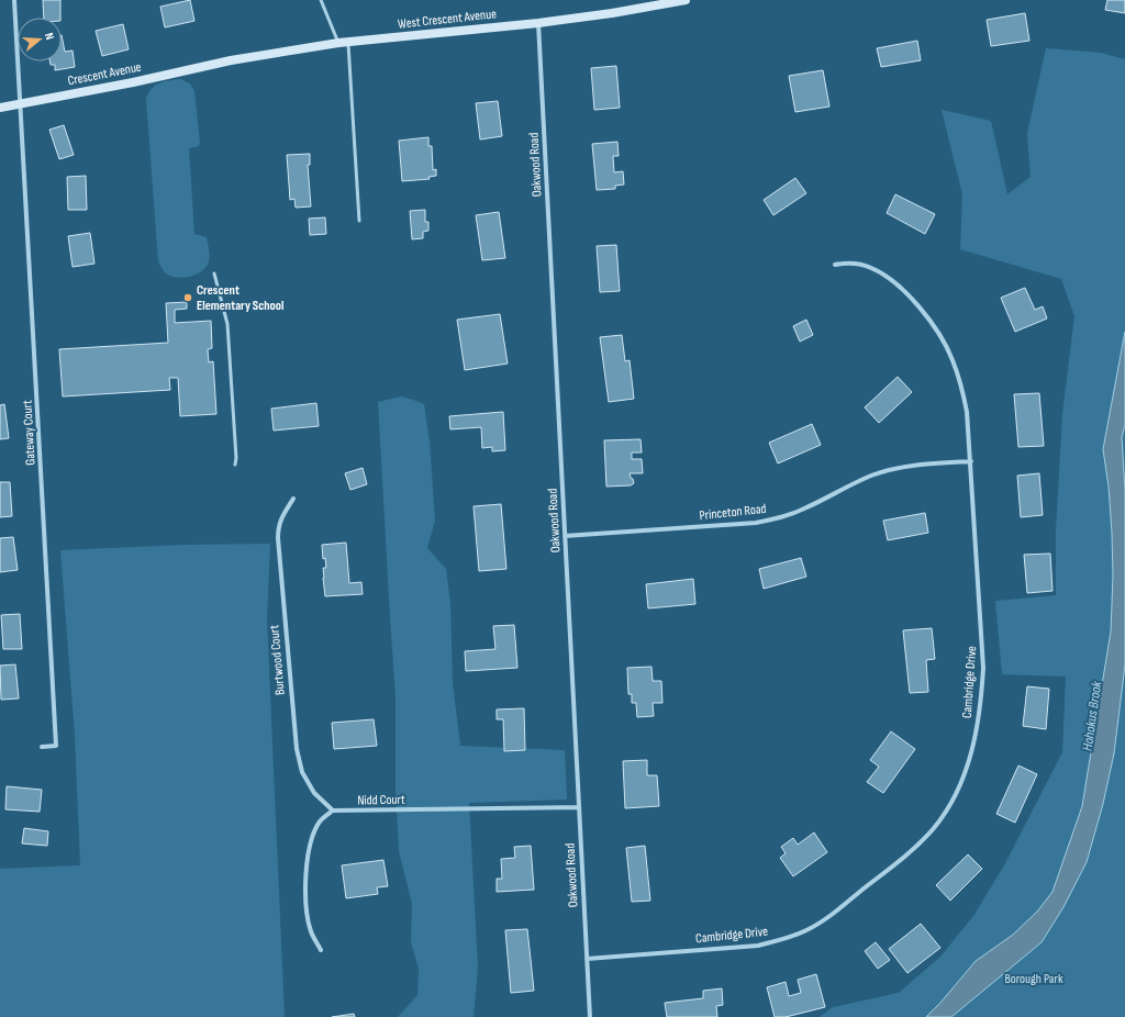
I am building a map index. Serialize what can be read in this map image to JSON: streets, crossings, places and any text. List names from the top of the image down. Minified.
{"streets":{"main road":["West Crescent Avenue","Crescent Avenue"],"street":["Oakwood Road","Gateway Court","Princeton Road","Burtwood Court","Cambridge Drive","Nidd Court"]},"crossings":[["West Crescent Avenue","Crescent Avenue"],["West Crescent Avenue","Oakwood Road"],["Crescent Avenue","Gateway Court"],["Oakwood Road","Princeton Road"],["Oakwood Road","Cambridge Drive"],["Oakwood Road","Nidd Court"],["Princeton Road","Cambridge Drive"],["Burtwood Court","Nidd Court"]],"water":["Hohokus Brook"],"parks":["Borough Park"],"places":["Crescent Elementary School"],"north":"right"}
